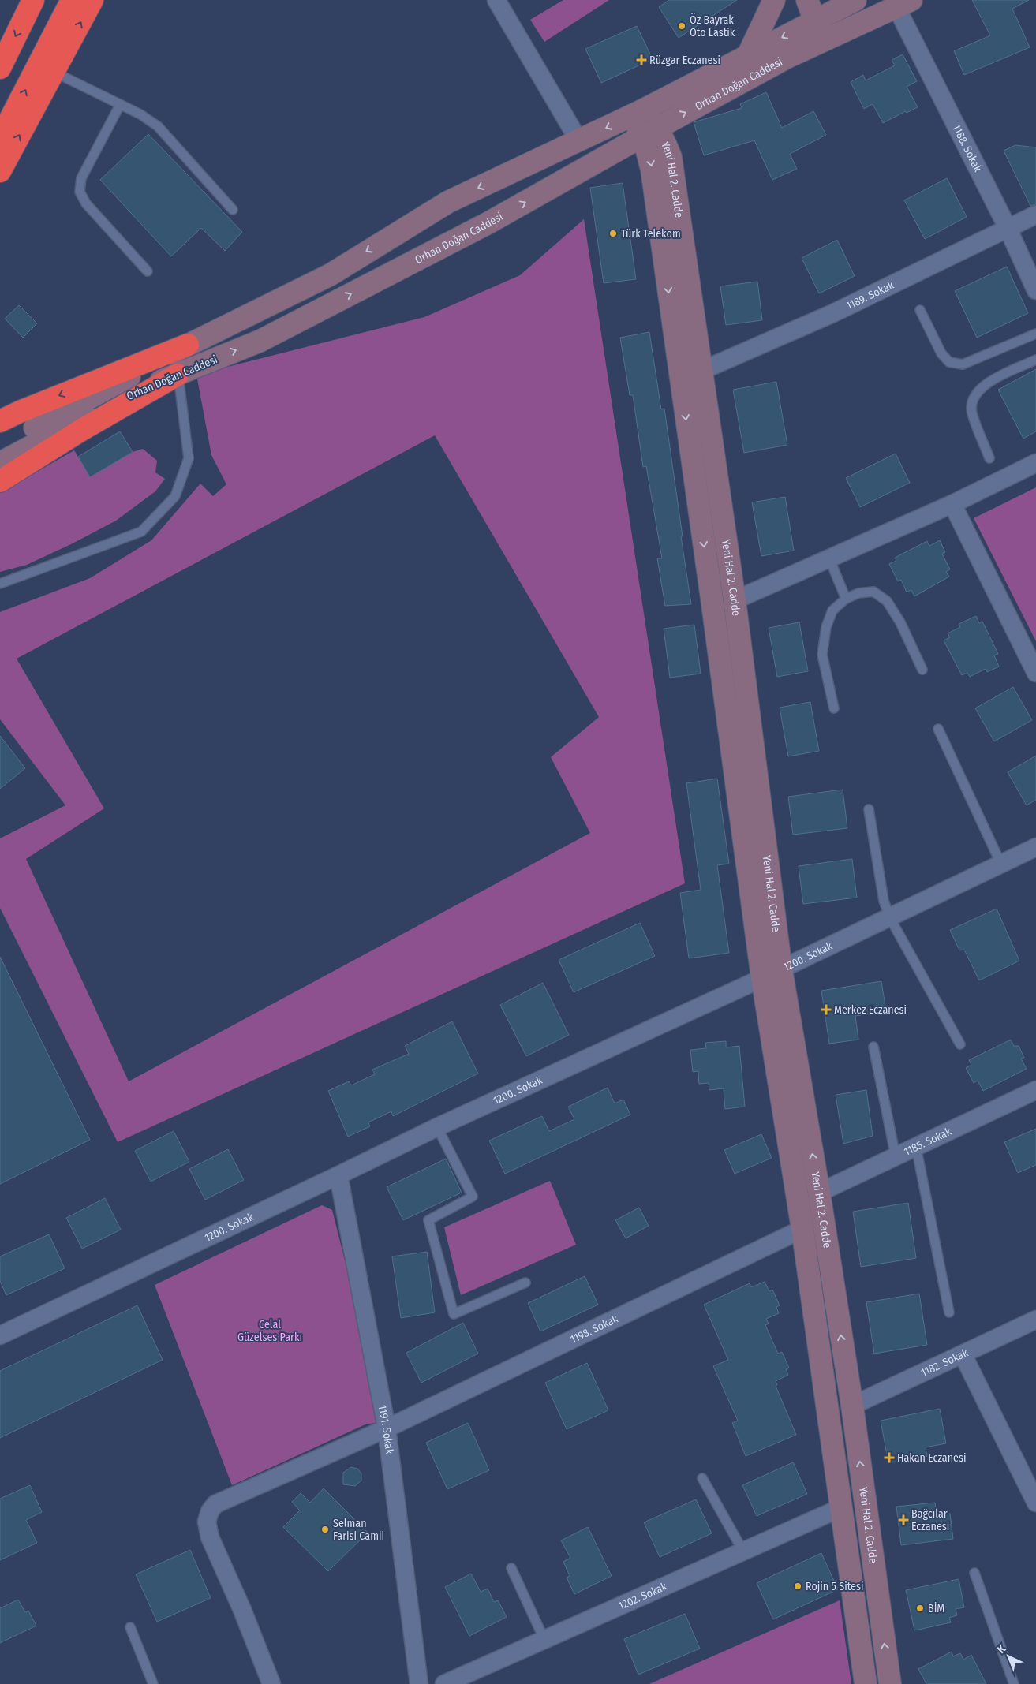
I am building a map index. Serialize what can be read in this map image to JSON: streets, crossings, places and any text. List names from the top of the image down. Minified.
{"streets":{"street":["Orhan Doğan Caddesi","1188. Sokak","Yeni Hal 2. Cadde","1189. Sokak","1200. Sokak","1185. Sokak","1198. Sokak","1182. Sokak","1191. Sokak","1202. Sokak"]},"crossings":[["Orhan Doğan Caddesi","1188. Sokak"],["Orhan Doğan Caddesi","Yeni Hal 2. Cadde"],["1188. Sokak","1189. Sokak"],["Yeni Hal 2. Cadde","1189. Sokak"],["Yeni Hal 2. Cadde","1200. Sokak"],["Yeni Hal 2. Cadde","1185. Sokak"],["Yeni Hal 2. Cadde","1182. Sokak"],["1200. Sokak","1191. Sokak"],["1198. Sokak","1191. Sokak"]],"parks":["Celal Güzelses Parkı"],"places":{"other":["Öz Bayrak Oto Lastik","Türk Telekom","Selman Farisi Camii","Rojin 5 Sitesi","BİM"],"health":["Rüzgar Eczanesi","Merkez Eczanesi","Hakan Eczanesi","Bağcılar Eczanesi"]},"north":"top left"}
